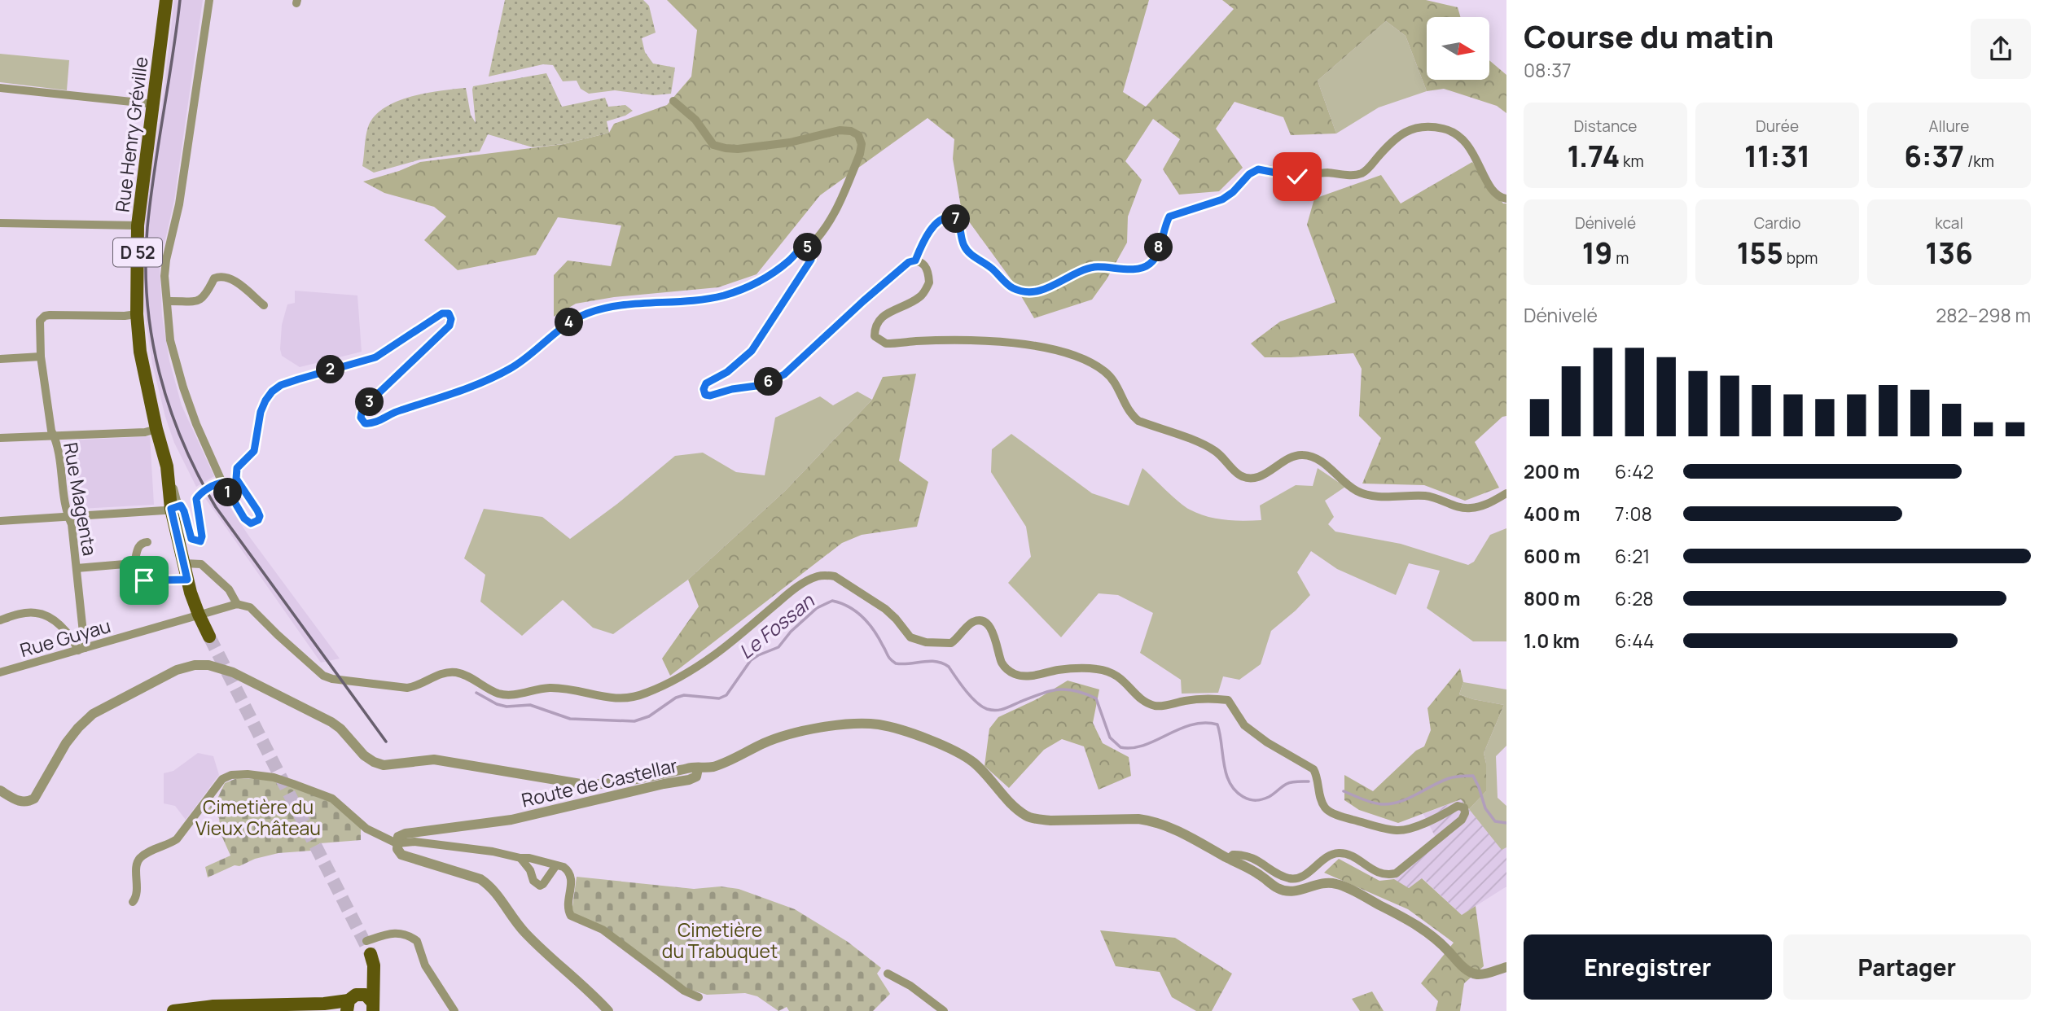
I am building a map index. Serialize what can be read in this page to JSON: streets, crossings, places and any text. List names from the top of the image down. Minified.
{"streets":{"main road":["Rue Henry Gréville","D 52"],"street":["Rue Magenta","Rue Guyau","Route de Castellar"]},"crossings":[["Rue Henry Gréville","D 52"],["Rue Henry Gréville","Rue Magenta"],["D 52","Rue Guyau"],["Rue Magenta","Rue Guyau"]],"water":["Le Fossan"],"parks":["Cimetière du Vieux Château","Cimetière du Trabuquet"],"north":"right","page":{"heading":["Course du matin","08:37"],"stats":[["Distance","1.74 km"],["Durée","11:31"],["Allure","6:37 /km"],["Dénivelé","19 m"],["Cardio","155 bpm"],["kcal","136"]],"pins":["7","5","8","4","2","6","3","1"],"chart":["Dénivelé","282–298 m"],"list":[{"name":"200 m","note":"6:42"},{"name":"400 m","note":"7:08"},{"name":"600 m","note":"6:21"},{"name":"800 m","note":"6:28"},{"name":"1.0 km","note":"6:44"}],"buttons":["Enregistrer","Partager"]}}
